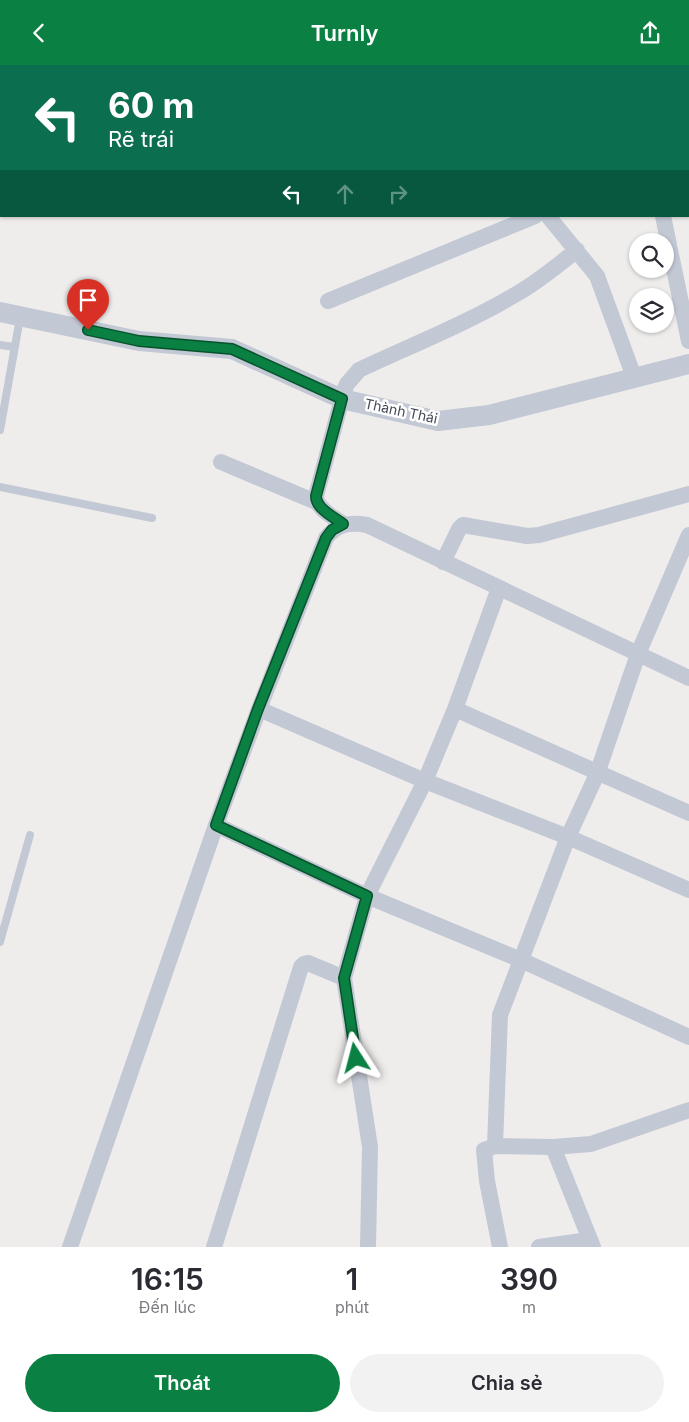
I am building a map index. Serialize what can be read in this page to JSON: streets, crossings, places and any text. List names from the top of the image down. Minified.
{"streets":{"street":["Thành Thái"]},"page":{"header":"Turnly","turn":["60 m","Rẽ trái"],"eta":["16:15","Đến lúc","1","phút","390","m"],"buttons":["Thoát","Chia sẻ"]}}
